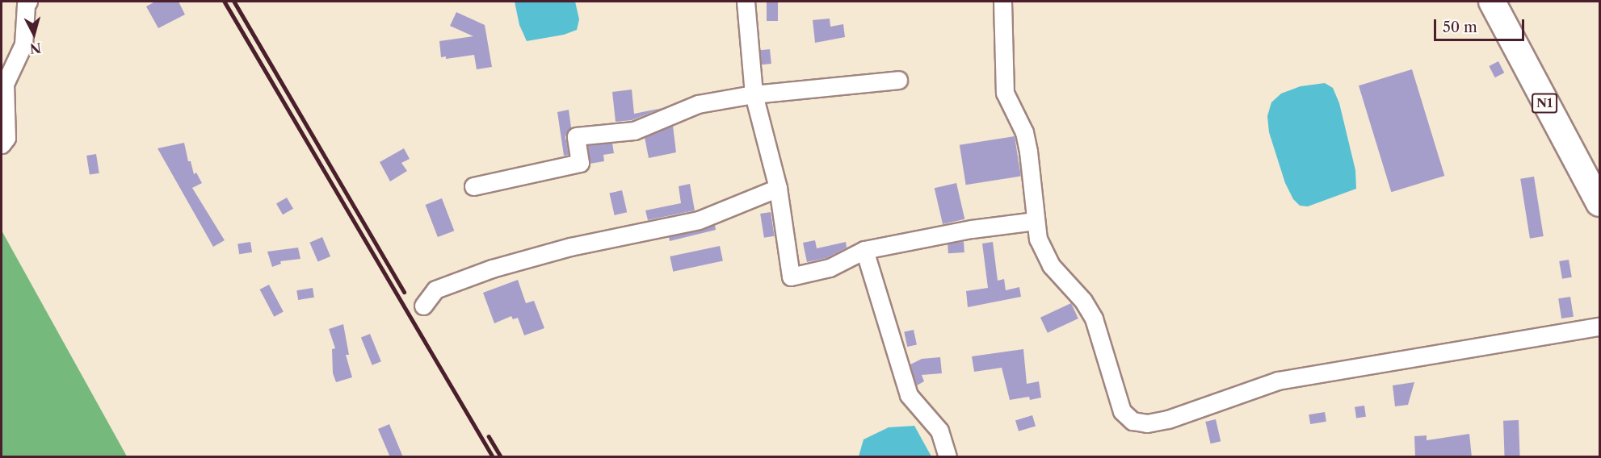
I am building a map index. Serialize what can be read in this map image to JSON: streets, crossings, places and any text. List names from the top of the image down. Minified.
{"streets":{"highway":["N1"]},"scale_bar":"50 m","north":"bottom"}
